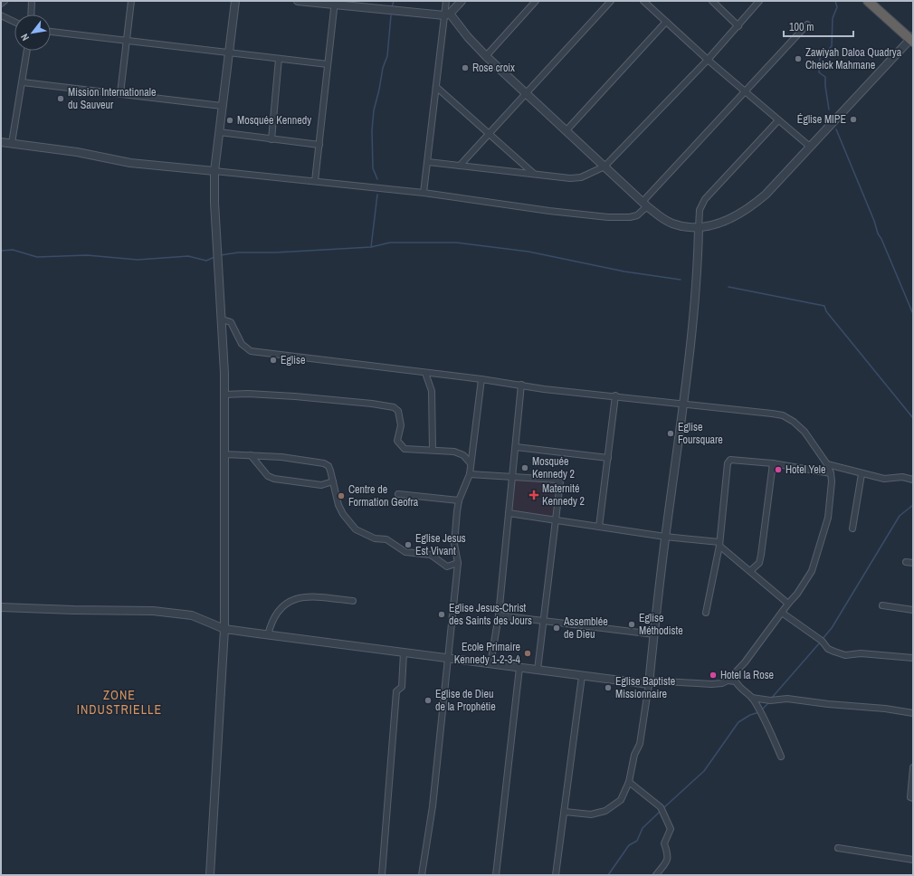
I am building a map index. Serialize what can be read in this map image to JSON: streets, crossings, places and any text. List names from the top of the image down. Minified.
{"districts":["ZONE INDUSTRIELLE"],"places":{"other":["Zawiyah Daloa Quadrya Cheick Mahmane","Rose croix","Mission Internationale du Sauveur","Église MIPE","Mosquée Kennedy","Eglise","Eglise Foursquare","Mosquée Kennedy 2","Hotel Yele","Centre de Formation Geofra","Eglise Jesus Est Vivant","Eglise Jesus-Christ des Saints des Jours","Eglise Méthodiste","Assemblée de Dieu","Ecole Primaire Kennedy 1-2-3-4","Hotel la Rose","Eglise Baptiste Missionnaire","Eglise de Dieu de la Prophétie"],"health":["Maternité Kennedy 2"]},"scale_bar":"100 m","north":"bottom left"}
